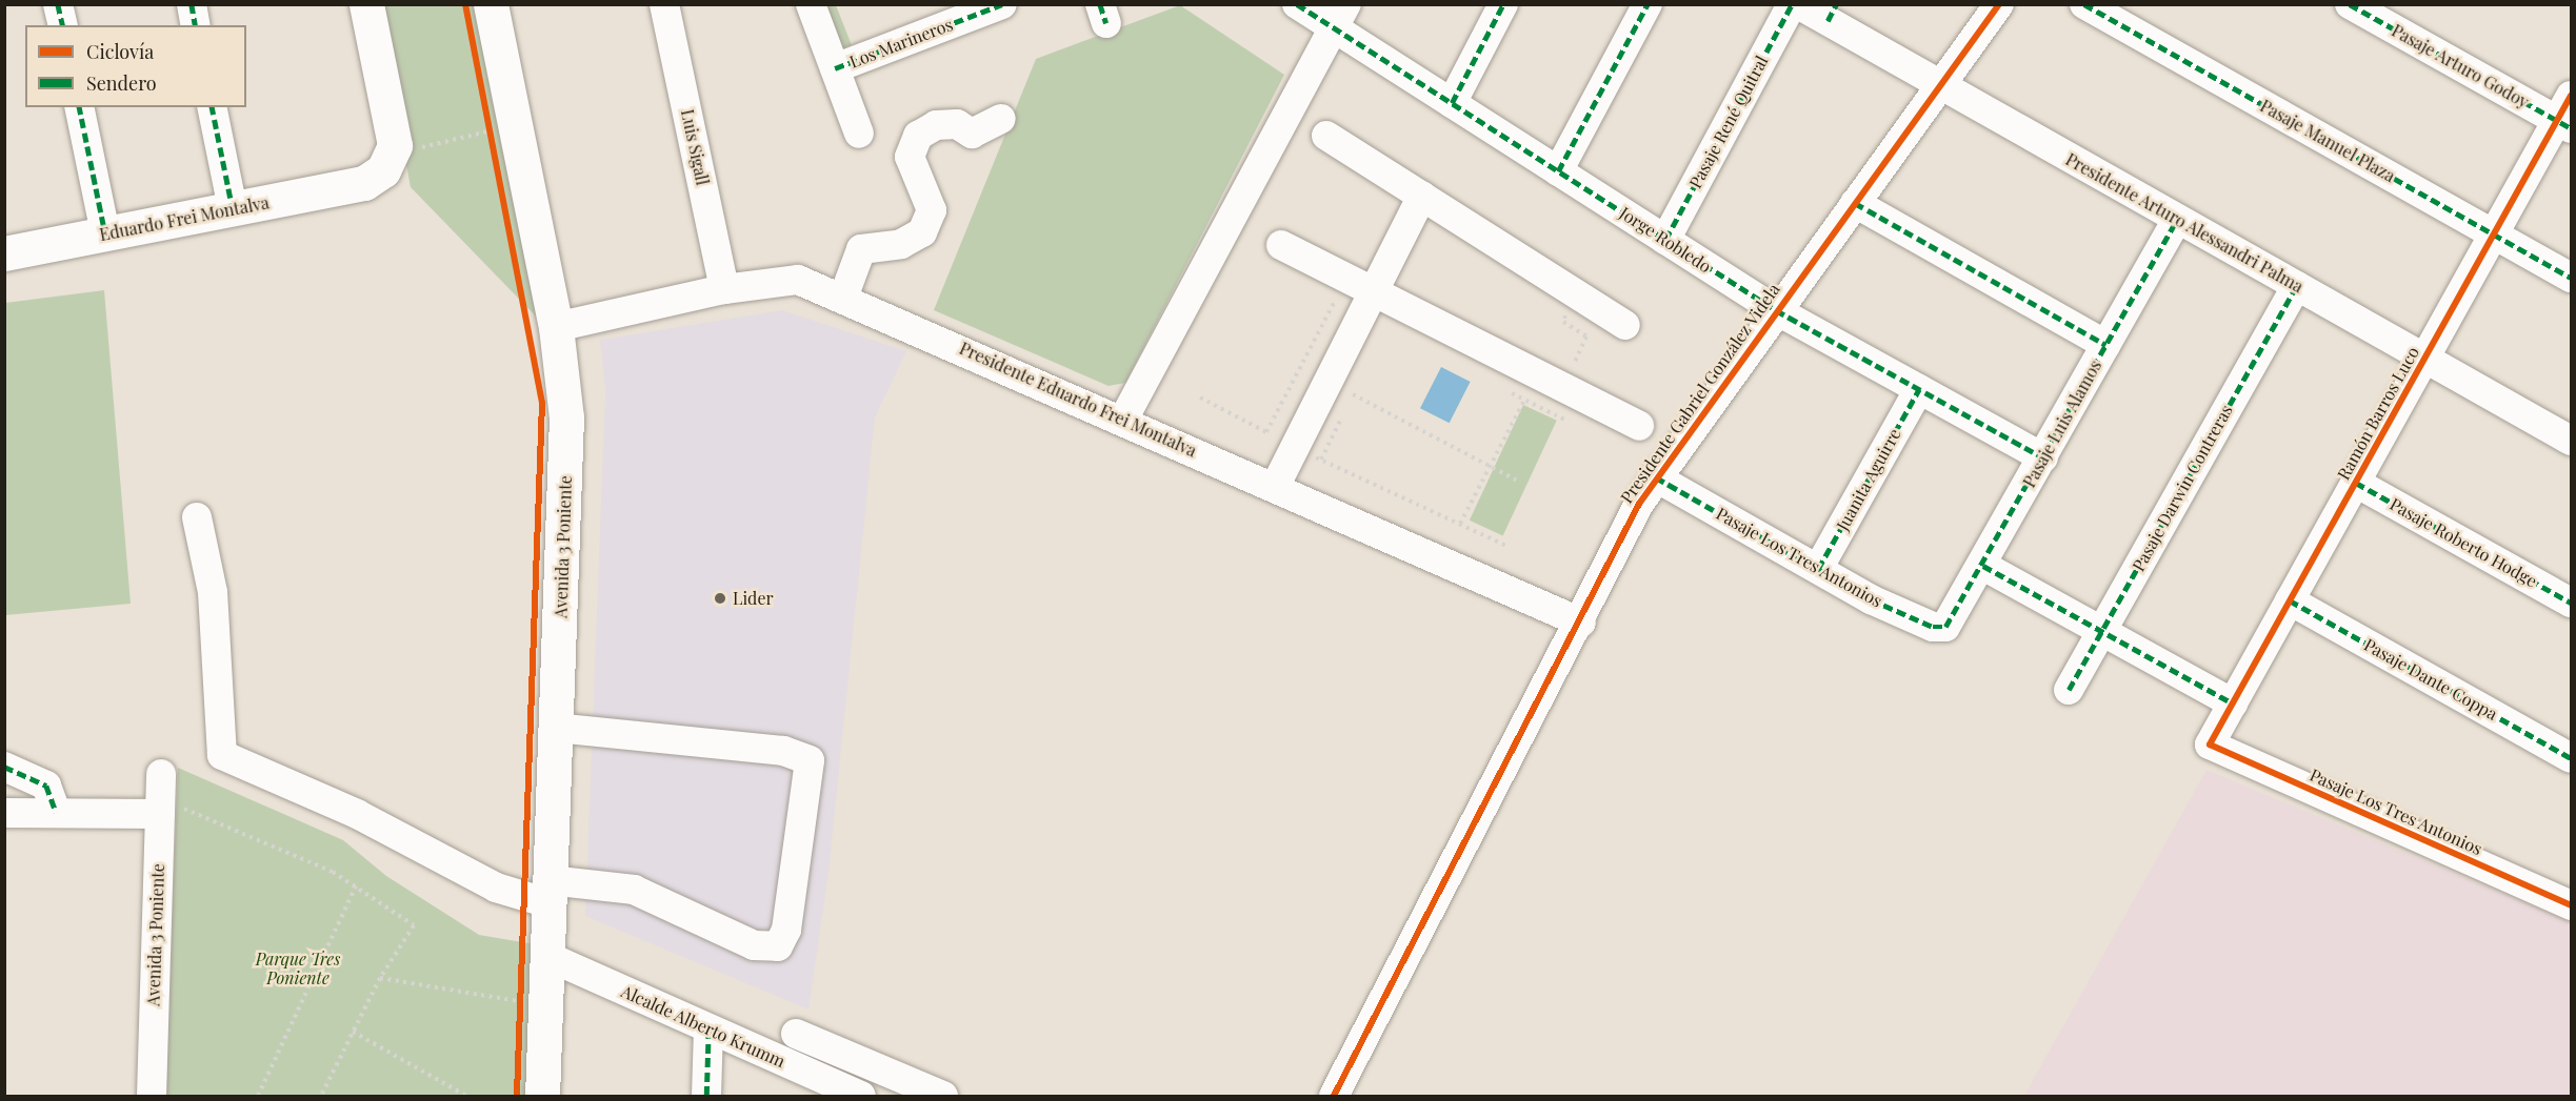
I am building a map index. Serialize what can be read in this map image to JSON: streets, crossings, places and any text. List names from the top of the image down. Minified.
{"streets":{"main road":["Eduardo Frei Montalva","Avenida 3 Poniente"],"street":["Los Marineros","Pasaje Arturo Godoy","Pasaje René Quitral","Pasaje Manuel Plaza","Luis Sigall","Presidente Arturo Alessandri Palma","Jorge Robledo","Presidente Gabriel González Videla","Presidente Eduardo Frei Montalva","Ramón Barros Luco","Pasaje Luis Alamos","Juanita Aguirre","Pasaje Darwin Contreras","Pasaje Roberto Hodge","Pasaje Los Tres Antonios","Pasaje Dante Coppa","Alcalde Alberto Krumm"]},"crossings":[["Pasaje Arturo Godoy","Ramón Barros Luco"],["Pasaje René Quitral","Jorge Robledo"],["Pasaje Manuel Plaza","Ramón Barros Luco"],["Luis Sigall","Presidente Eduardo Frei Montalva"],["Presidente Arturo Alessandri Palma","Presidente Gabriel González Videla"],["Presidente Arturo Alessandri Palma","Ramón Barros Luco"],["Presidente Arturo Alessandri Palma","Pasaje Luis Alamos"],["Presidente Arturo Alessandri Palma","Pasaje Darwin Contreras"],["Jorge Robledo","Presidente Gabriel González Videla"],["Jorge Robledo","Pasaje Luis Alamos"],["Jorge Robledo","Juanita Aguirre"],["Presidente Gabriel González Videla","Presidente Eduardo Frei Montalva"],["Presidente Gabriel González Videla","Pasaje Los Tres Antonios"],["Presidente Eduardo Frei Montalva","Avenida 3 Poniente"],["Ramón Barros Luco","Pasaje Roberto Hodge"],["Ramón Barros Luco","Pasaje Los Tres Antonios"],["Ramón Barros Luco","Pasaje Dante Coppa"],["Pasaje Luis Alamos","Pasaje Los Tres Antonios"],["Juanita Aguirre","Pasaje Los Tres Antonios"],["Avenida 3 Poniente","Alcalde Alberto Krumm"]],"parks":["Parque Tres Poniente"],"places":["Lider"],"legend":["Ciclovía","Sendero"]}
